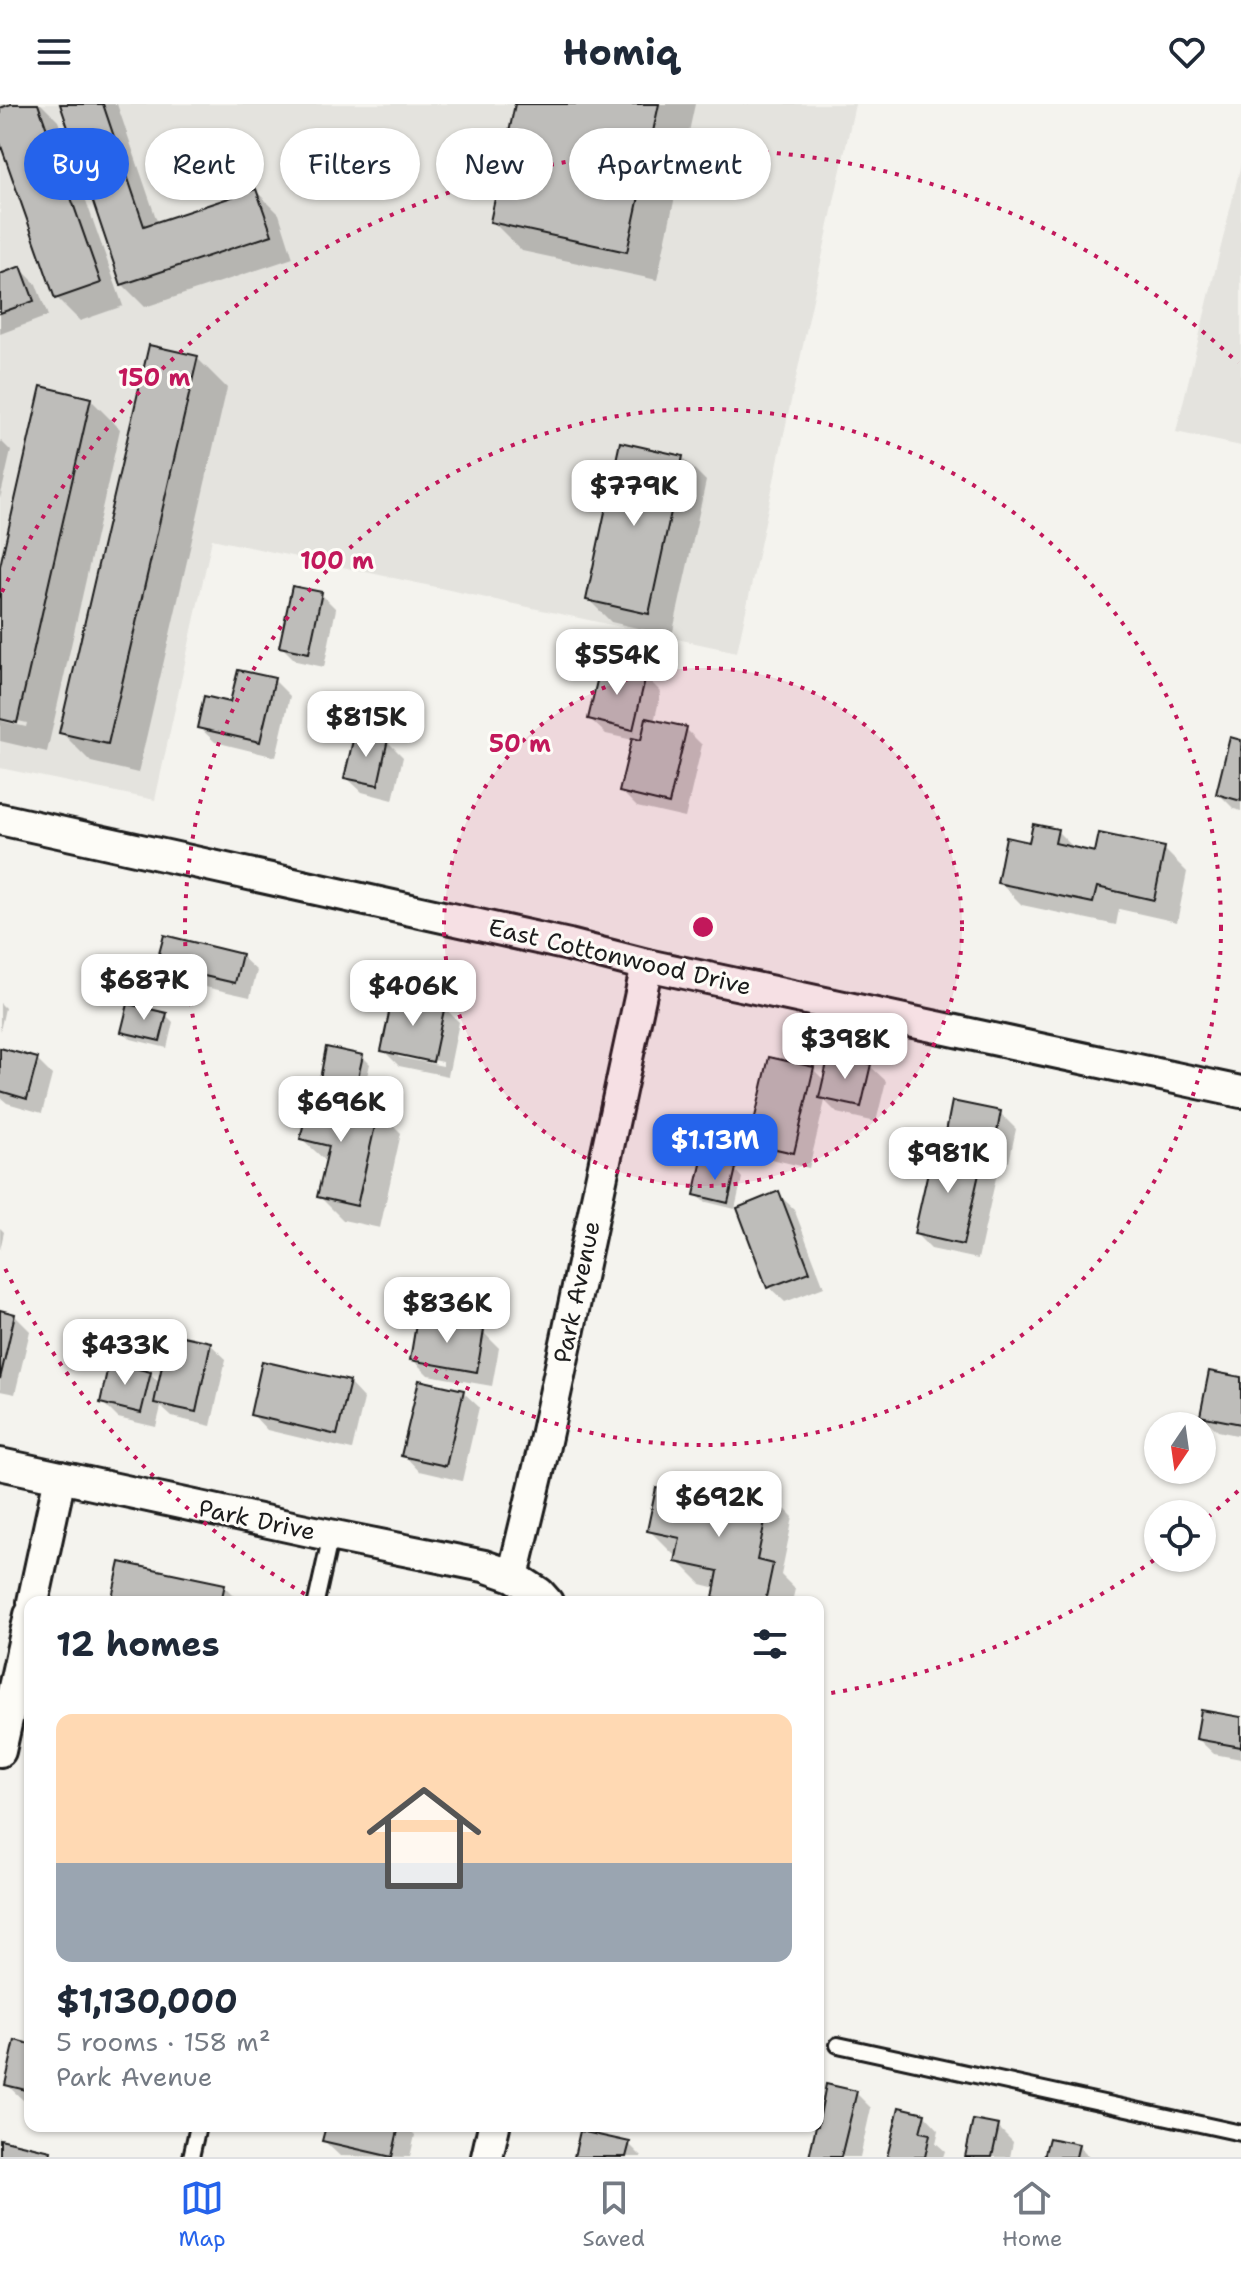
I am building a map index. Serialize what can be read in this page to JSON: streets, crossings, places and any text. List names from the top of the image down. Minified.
{"streets":{"street":["East Cottonwood Drive","Park Avenue","Park Drive"]},"crossings":[["East Cottonwood Drive","Park Avenue"],["Park Avenue","Park Drive"]],"north":"bottom","page":{"header":"Homiq","chip":["Buy","Rent","Filters","New","Apartment"],"price":["$779K","$554K","$815K","$687K","$406K","$398K","$696K","$1.13M","$981K","$836K","$433K","$692K"],"heading":"12 homes","list":[{"name":"$1,130,000","note":"5 rooms · 158 m² · Park Avenue"}],"tabs":["Map","Saved","Home"]},"rings":["150 m","100 m","50 m"]}
